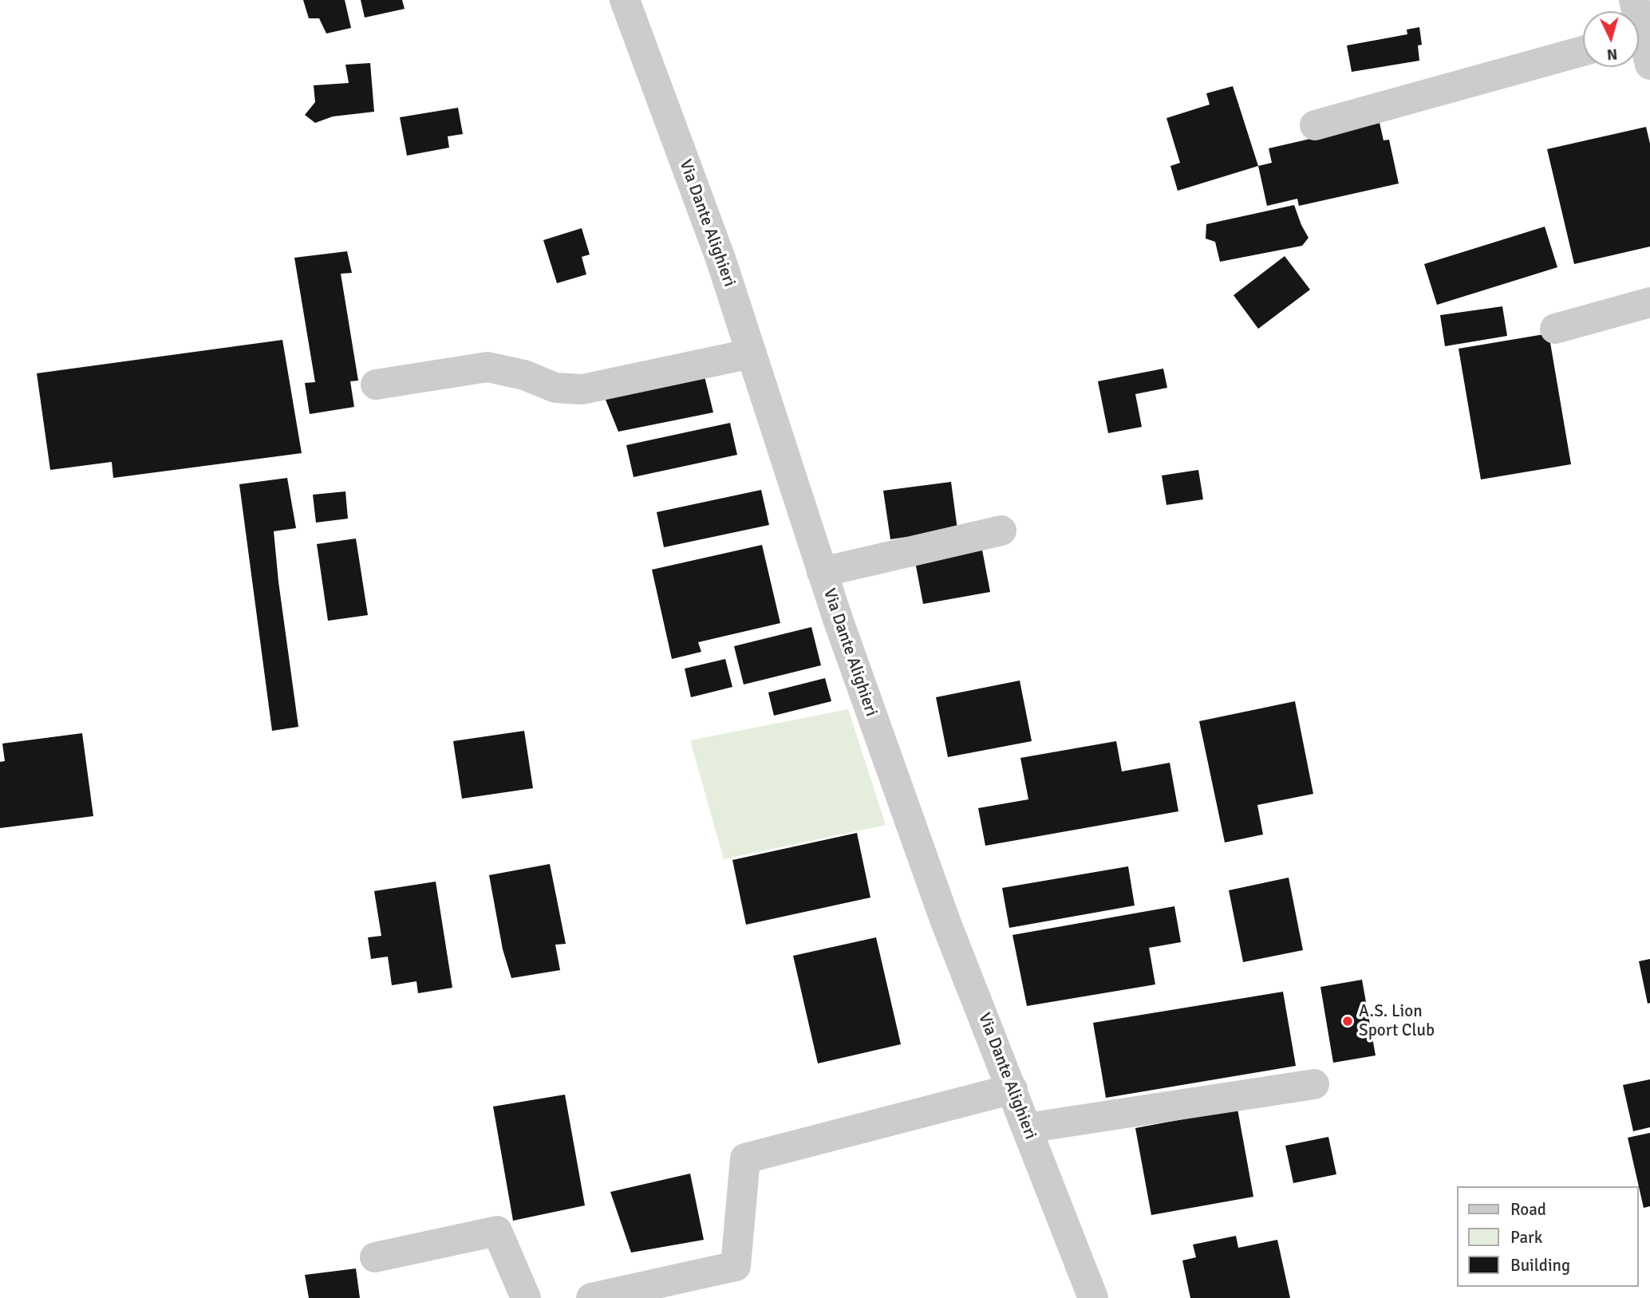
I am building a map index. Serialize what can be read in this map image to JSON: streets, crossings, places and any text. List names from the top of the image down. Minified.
{"streets":{"street":["Via Dante Alighieri"]},"places":["A.S. Lion Sport Club"],"legend":["Road","Park","Building"],"north":"bottom"}
